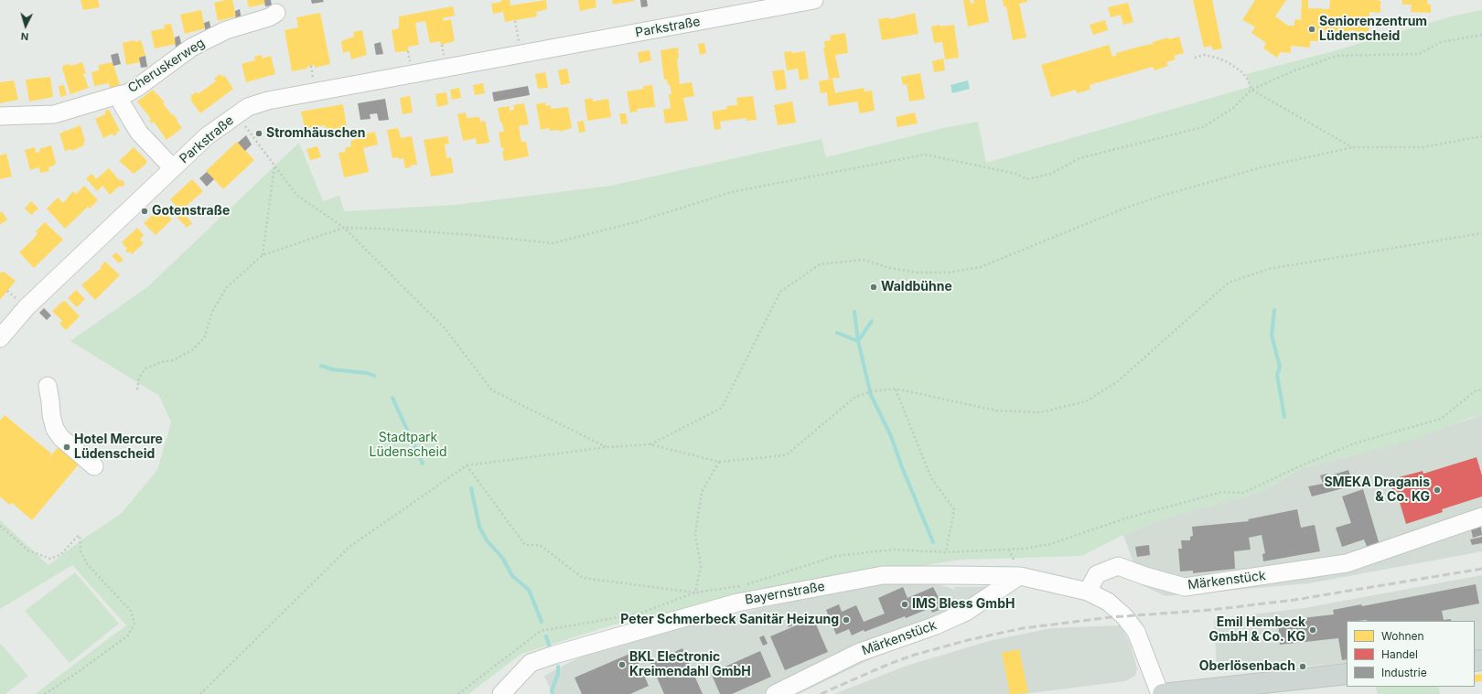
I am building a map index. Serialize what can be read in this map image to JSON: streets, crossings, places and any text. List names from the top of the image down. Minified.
{"streets":{"street":["Parkstraße","Cheruskerweg","Märkenstück","Bayernstraße"]},"crossings":[["Märkenstück","Bayernstraße"]],"parks":["Stadtpark Lüdenscheid"],"places":["Seniorenzentrum Lüdenscheid","Stromhäuschen","Gotenstraße","Waldbühne","Hotel Mercure Lüdenscheid","SMEKA Draganis & Co. KG","IMS Bless GmbH","Peter Schmerbeck Sanitär Heizung","Emil Hembeck GmbH & Co. KG","BKL Electronic Kreimendahl GmbH","Oberlösenbach"],"legend":["Wohnen","Handel","Industrie"],"north":"bottom"}
